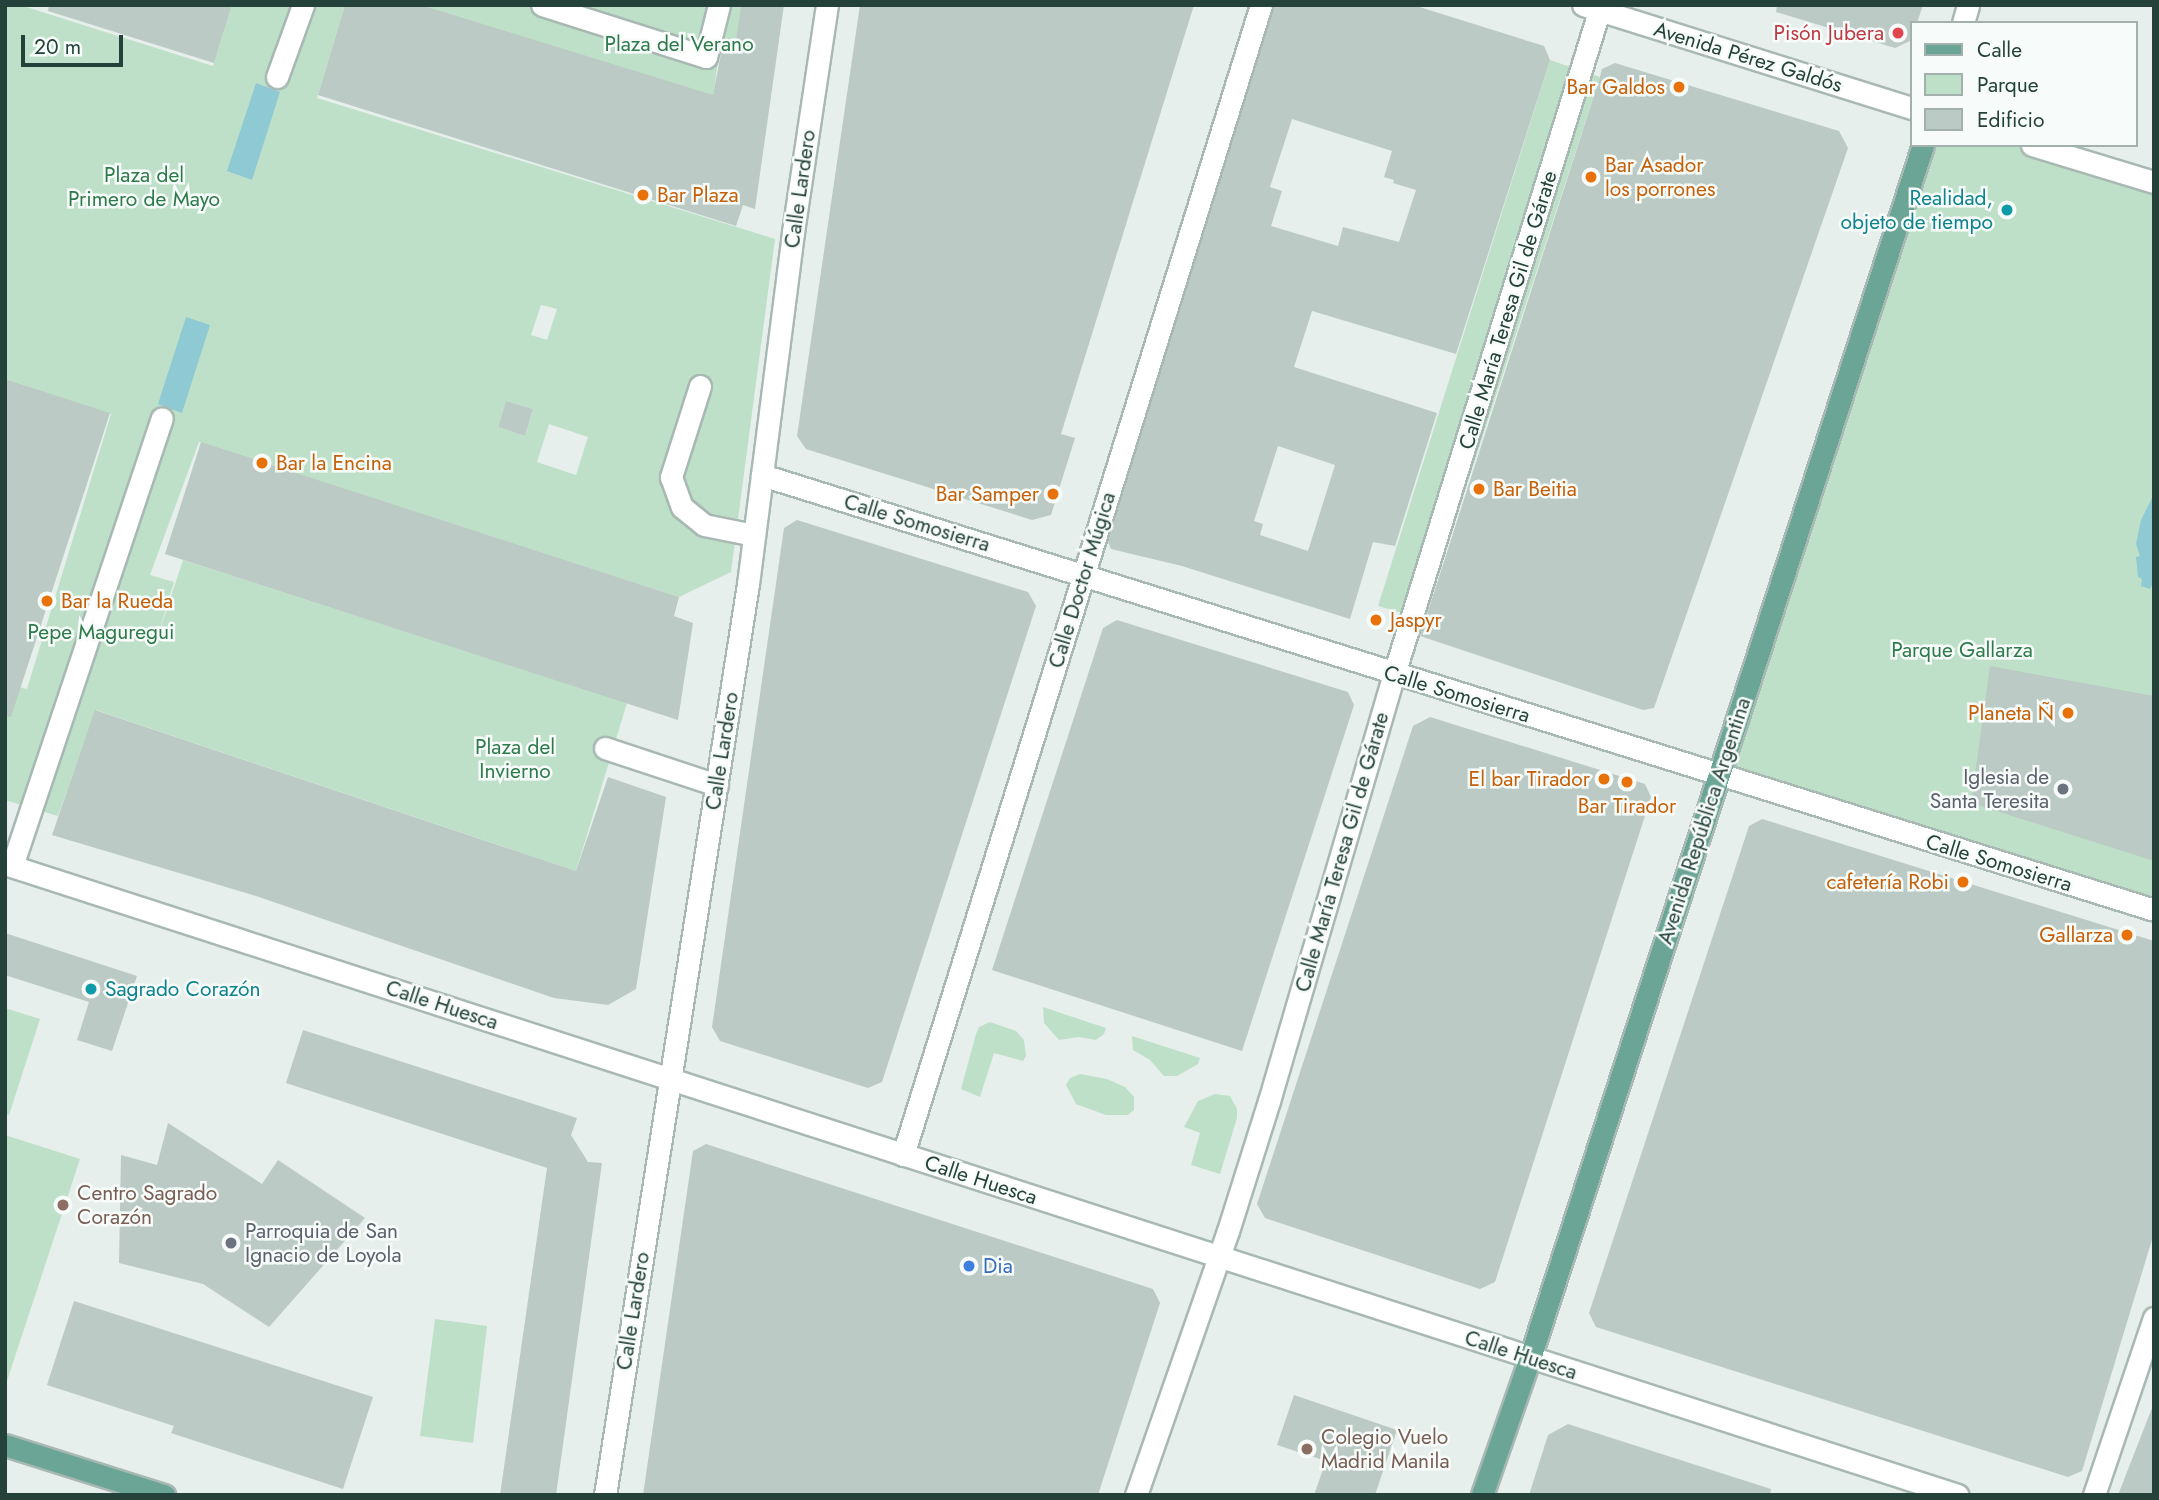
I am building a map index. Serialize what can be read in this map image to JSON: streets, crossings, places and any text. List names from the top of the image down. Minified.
{"streets":{"main road":["Avenida República Argentina"],"street":["Avenida Pérez Galdós","Calle Lardero","Calle María Teresa Gil de Gárate","Calle Somosierra","Calle Doctor Múgica","Calle Huesca"]},"crossings":[["Avenida Pérez Galdós","Calle María Teresa Gil de Gárate"],["Calle Lardero","Calle Somosierra"],["Calle Lardero","Calle Huesca"],["Calle María Teresa Gil de Gárate","Calle Somosierra"],["Calle María Teresa Gil de Gárate","Calle Huesca"],["Calle Somosierra","Calle Doctor Múgica"],["Calle Somosierra","Avenida República Argentina"],["Calle Doctor Múgica","Calle Huesca"],["Avenida República Argentina","Calle Huesca"]],"parks":["Plaza del Verano","Plaza del Primero de Mayo","Pepe Maguregui","Parque Gallarza","Plaza del Invierno"],"places":["Pisón Jubera","Bar Galdos","Bar Asador los porrones","Bar Plaza","Realidad, objeto de tiempo","Bar la Encina","Bar Beitia","Bar Samper","Bar la Rueda","Jaspyr","Planeta Ñ","El bar Tirador","Bar Tirador","Iglesia de Santa Teresita","cafetería Robi","Gallarza","Sagrado Corazón","Centro Sagrado Corazón","Parroquia de San Ignacio de Loyola","Dia","Colegio Vuelo Madrid Manila"],"legend":["Calle","Parque","Edificio"],"scale_bar":"20 m"}
